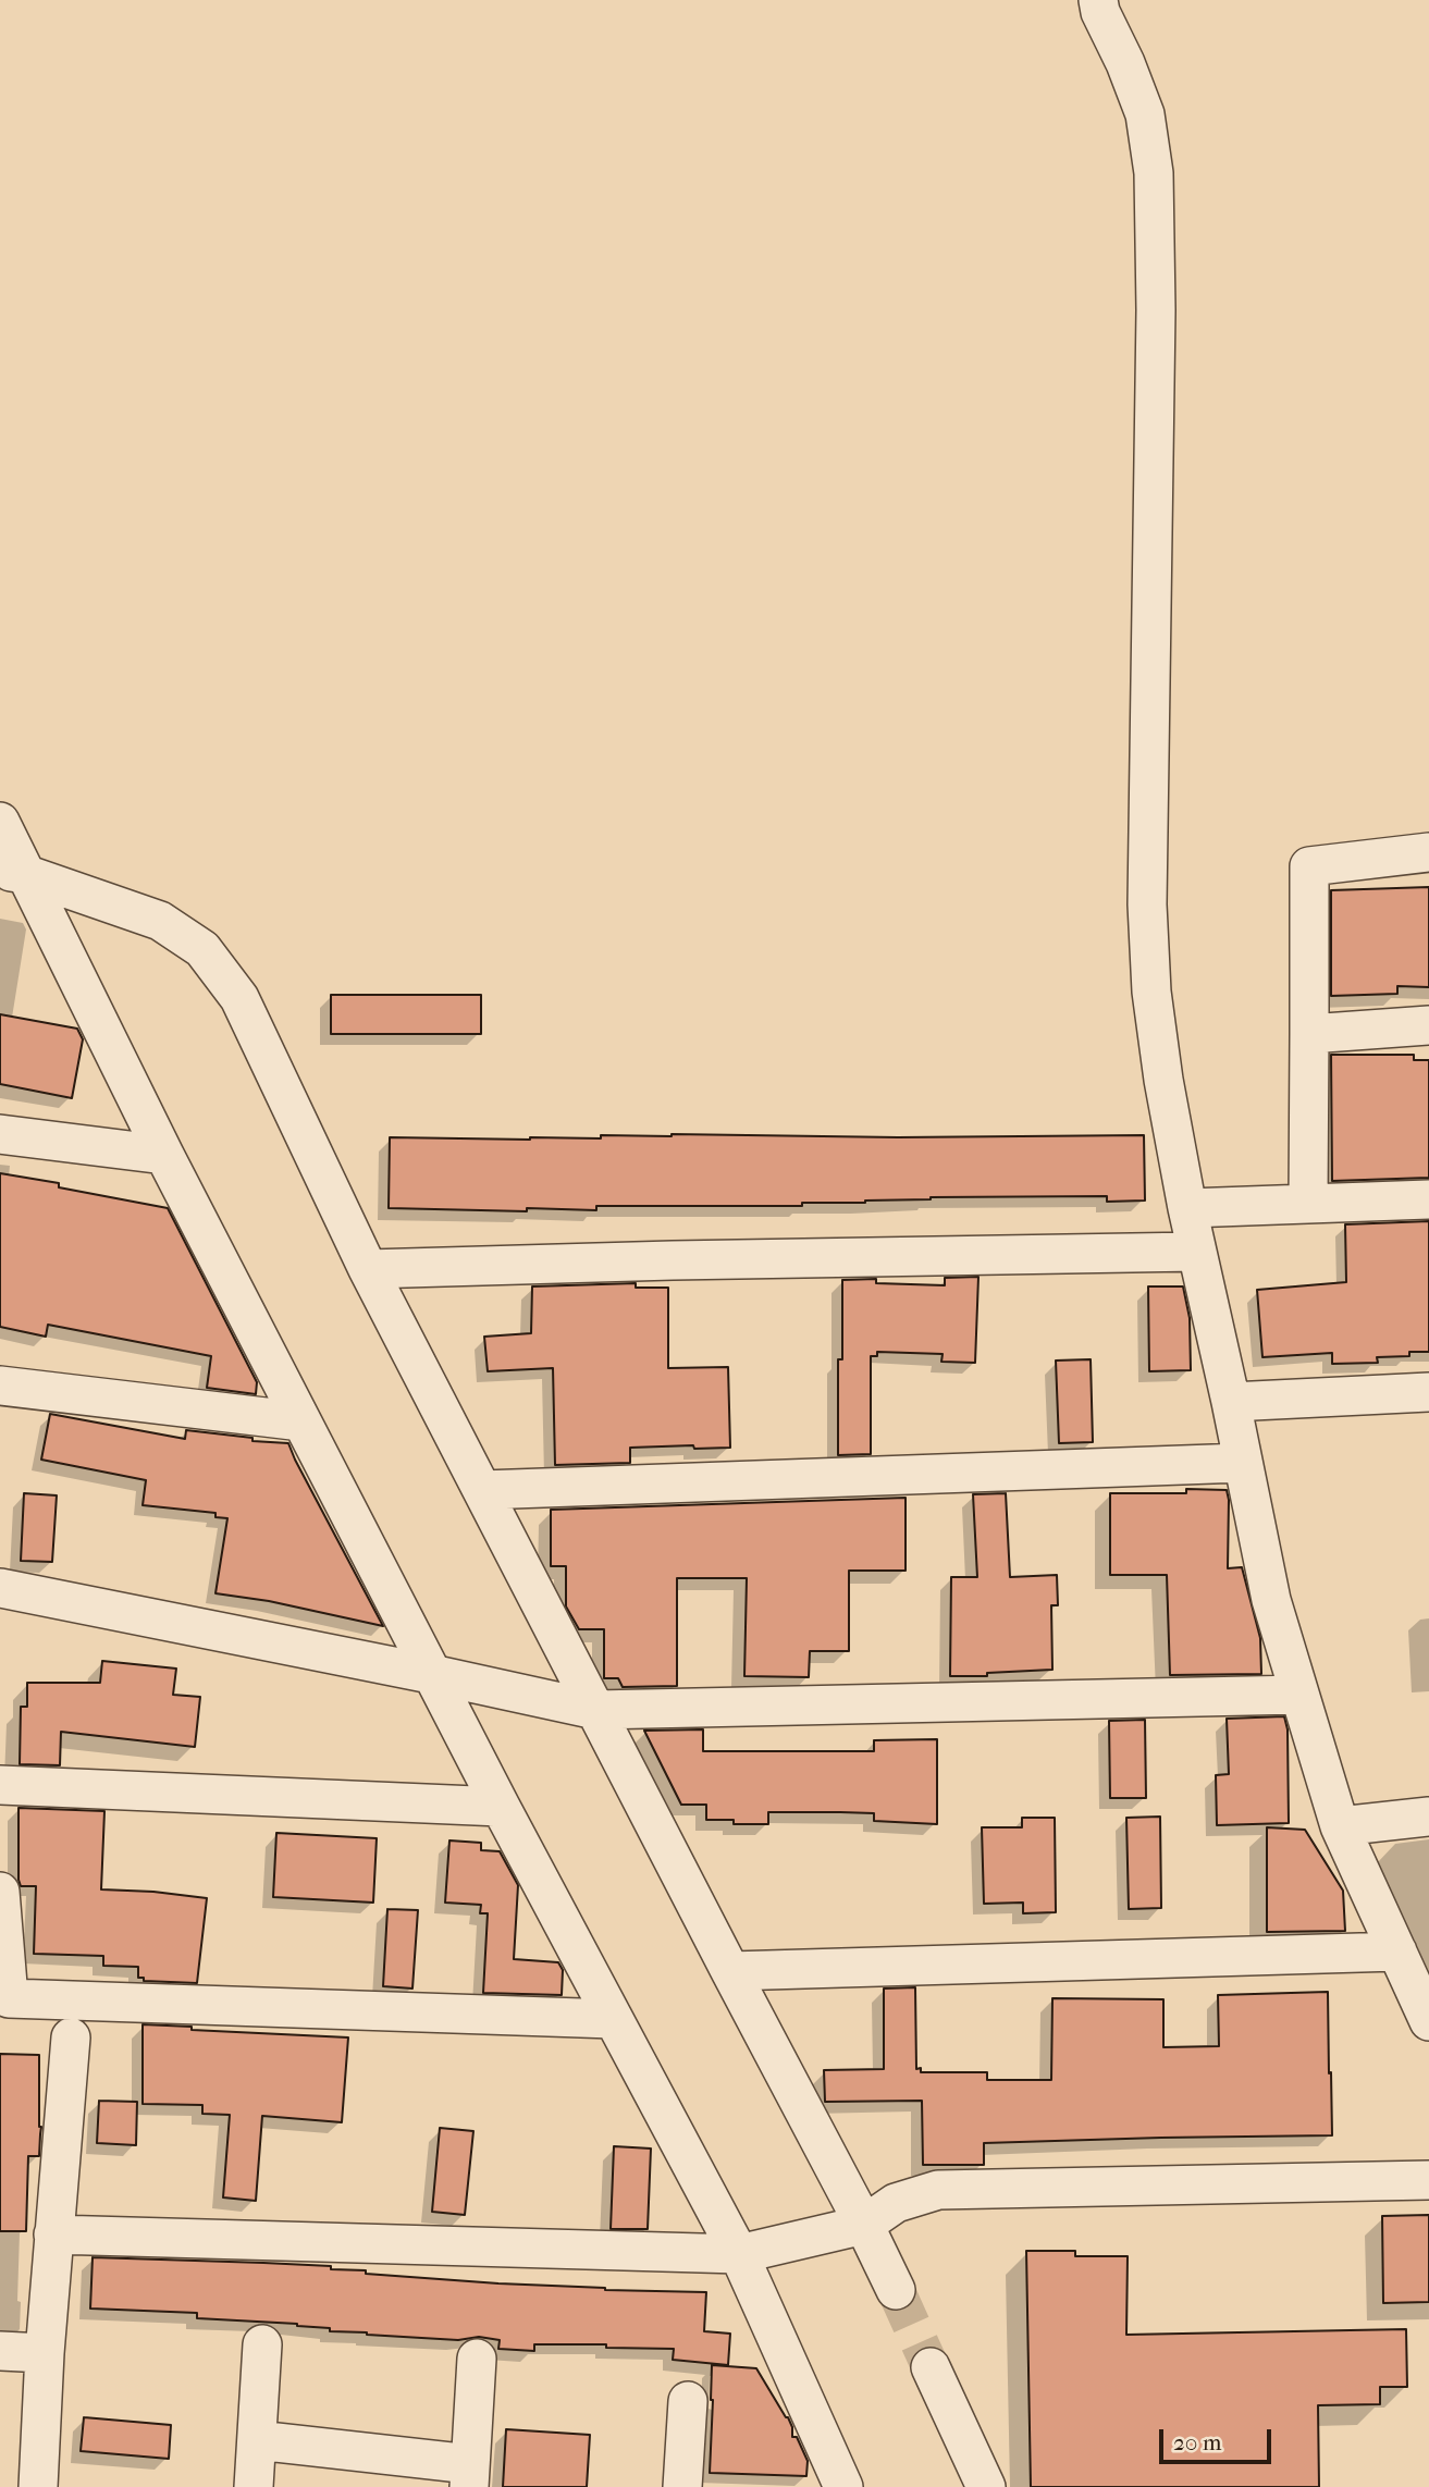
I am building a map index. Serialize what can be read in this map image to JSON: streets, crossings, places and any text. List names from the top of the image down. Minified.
{"scale_bar":"20 m"}
